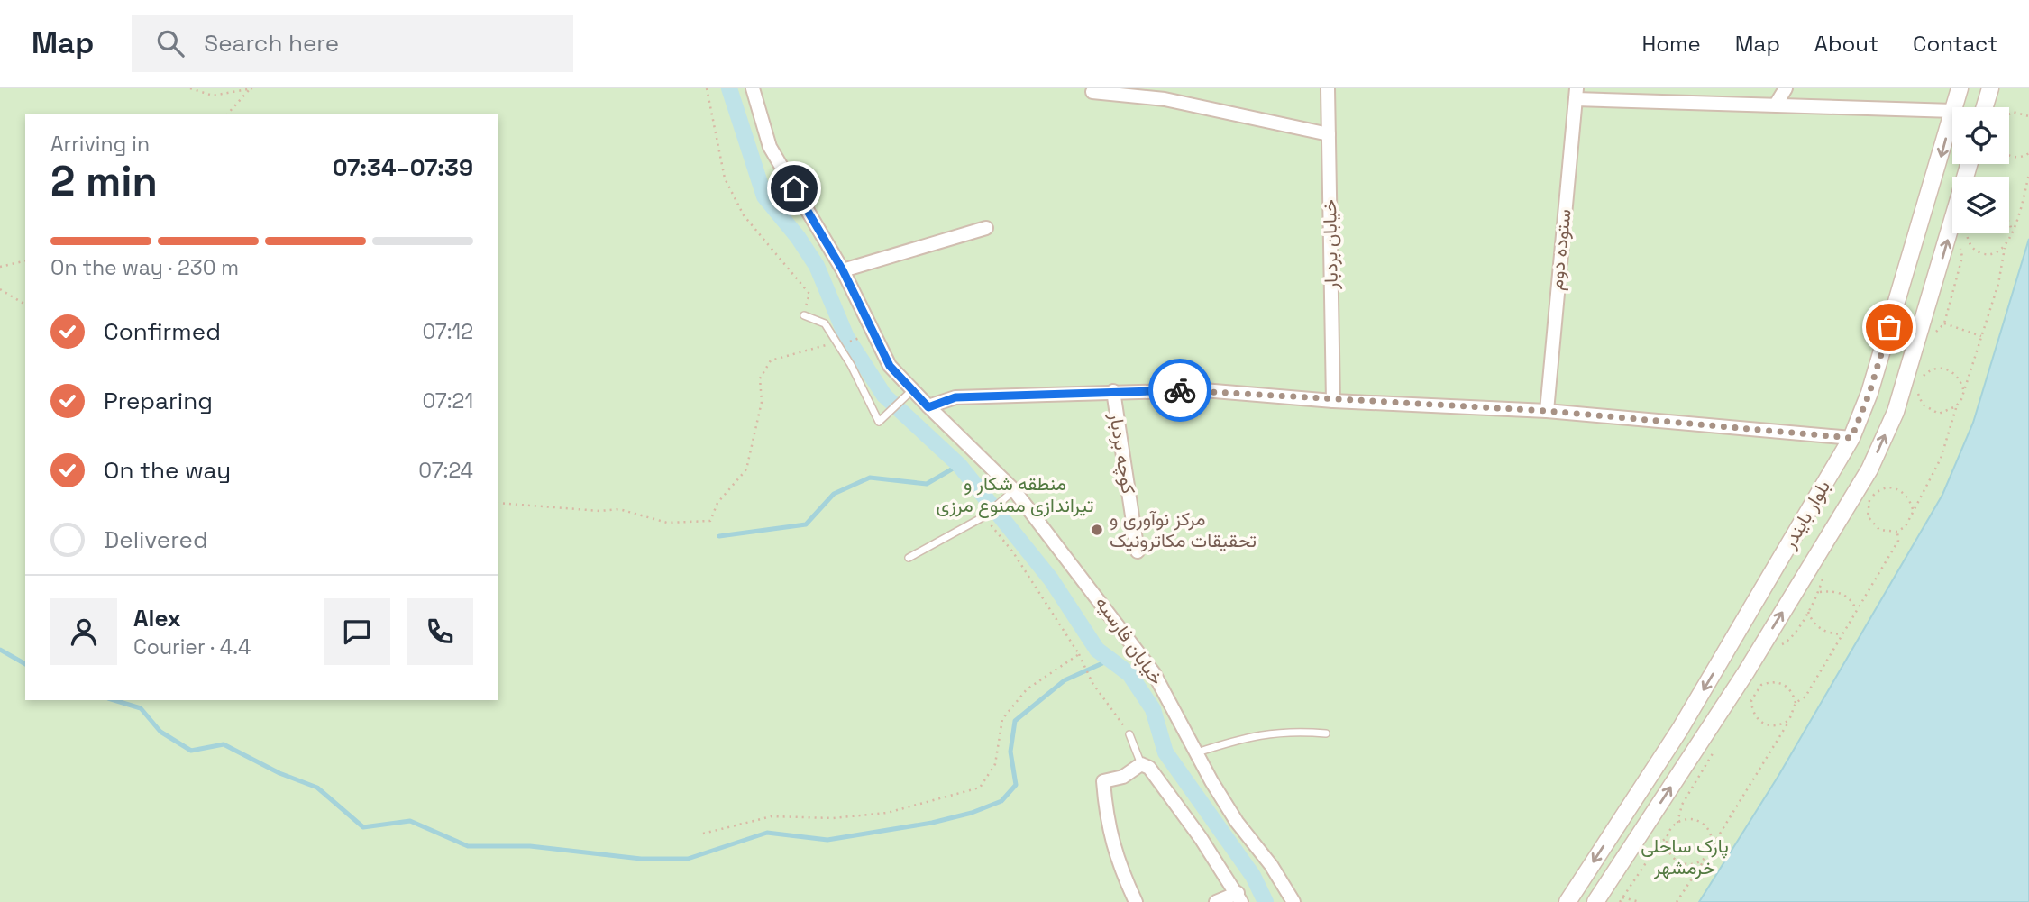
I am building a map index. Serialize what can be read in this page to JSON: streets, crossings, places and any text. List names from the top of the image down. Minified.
{"streets":{"street":["خیابان بردبار","ستوده دوم","کوچه بردبار","بلوار بایندر","خیابان فارسیه"]},"parks":["منطقه شکار و تیراندازی ممنوع مرزی","پارک ساحلی خرمشهر"],"places":["مرکز نوآوری و تحقیقات مکاترونیک"],"page":{"header":"Map","search":"Search here","nav":["Home","Map","About","Contact"],"heading":["2 min","Arriving in","07:34–07:39"],"panel":["Alex","Courier · 4.4"],"bar":"On the way · 230 m","list":[["Confirmed","07:12"],["Preparing","07:21"],["On the way","07:24"],"Delivered"]}}
